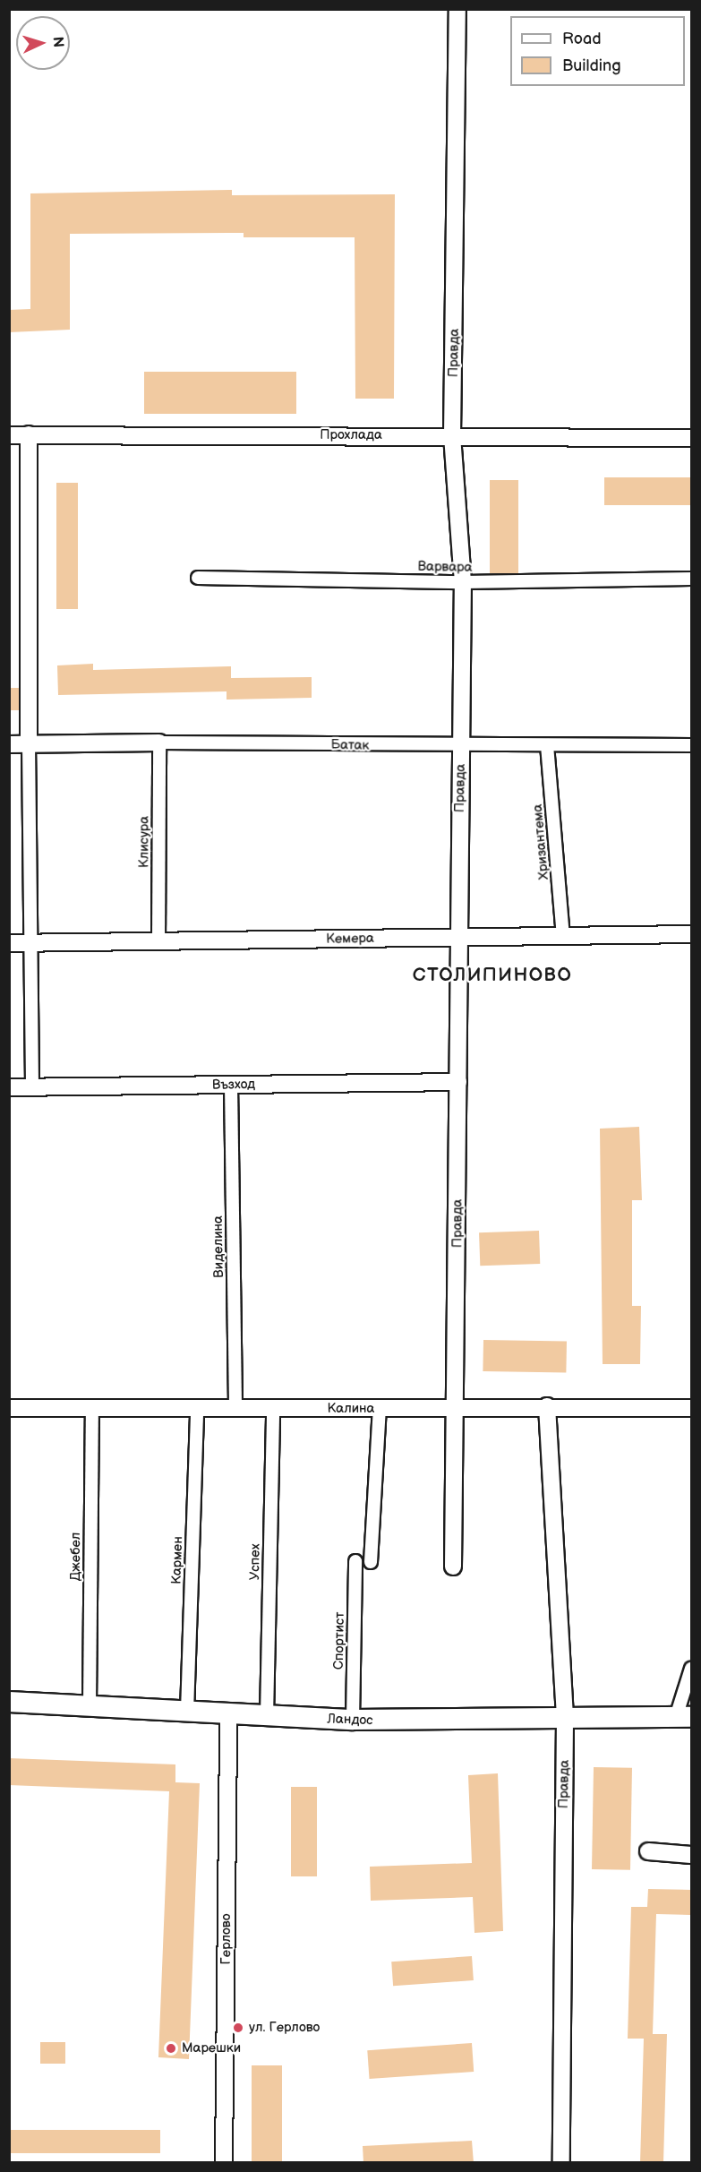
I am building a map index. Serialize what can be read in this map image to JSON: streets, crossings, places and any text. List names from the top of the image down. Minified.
{"streets":{"street":["Правда","Прохлада","Варвара","Батак","Клисура","Хризантема","Кемера","Възход","Виделина","Калина","Джебел","Кармен","Успех","Спортист","Ландос","Герлово"]},"crossings":[["Правда","Прохлада"],["Правда","Варвара"],["Правда","Батак"],["Правда","Кемера"],["Правда","Възход"],["Правда","Калина"],["Правда","Ландос"],["Батак","Клисура"],["Батак","Хризантема"],["Клисура","Кемера"],["Хризантема","Кемера"],["Възход","Виделина"],["Виделина","Калина"],["Калина","Джебел"],["Калина","Кармен"],["Калина","Успех"],["Джебел","Ландос"],["Кармен","Ландос"],["Успех","Ландос"],["Спортист","Ландос"],["Ландос","Герлово"]],"districts":["СТОЛИПИНОВО"],"places":["ул. Герлово","Марешки"],"legend":["Road","Building"],"north":"right"}
